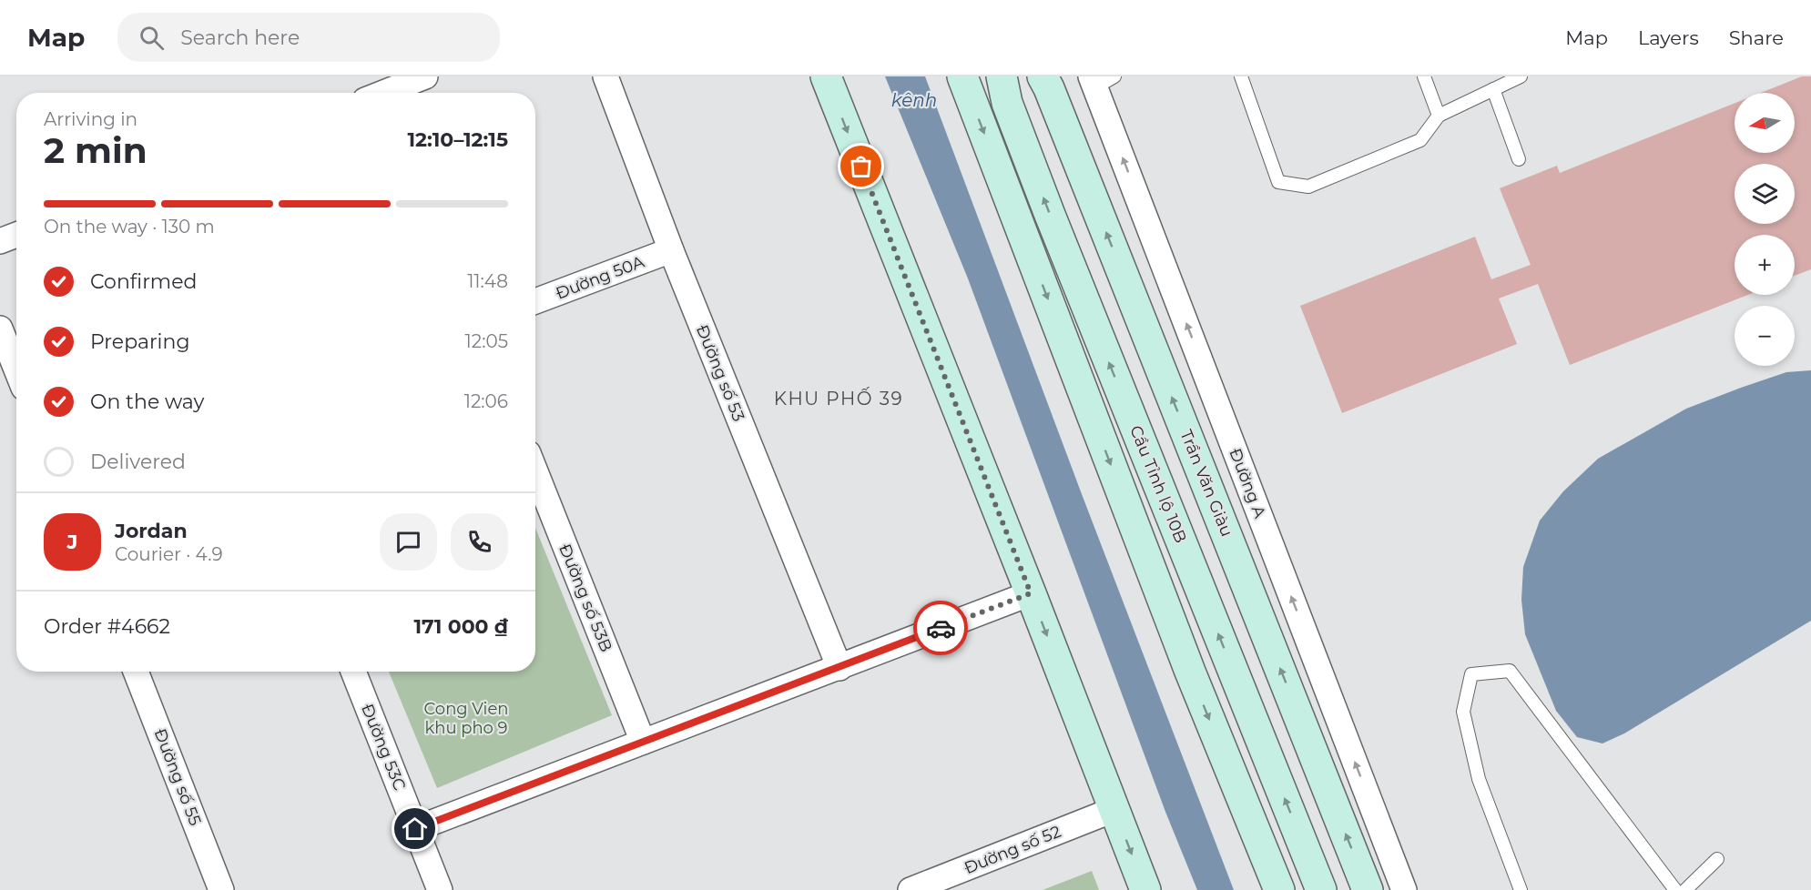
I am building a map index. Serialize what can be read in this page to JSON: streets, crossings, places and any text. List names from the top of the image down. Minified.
{"streets":{"main road":["Trần Văn Giàu","Cầu Tỉnh lộ 10B"],"street":["Đường 50A","Đường số 53","Đường A","Đường số 53B","Đường 53C","Đường số 55","Đường số 52"]},"crossings":[["Đường 50A","Đường số 53"]],"one_way":["Đường A"],"districts":["KHU PHỐ 39"],"water":["kênh"],"parks":["Cong Vien khu pho 9"],"north":"left","page":{"header":"Map","search":"Search here","nav":["Map","Layers","Share"],"map_buttons":["+","−"],"heading":["2 min","Arriving in","12:10–12:15"],"panel":["Jordan","Courier · 4.9","Order #4662","171 000 ₫"],"bar":"On the way · 130 m","list":[["Confirmed","11:48"],["Preparing","12:05"],["On the way","12:06"],"Delivered"],"round":"J"}}
